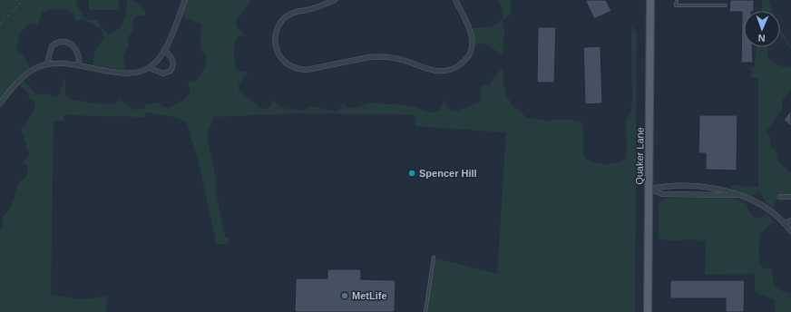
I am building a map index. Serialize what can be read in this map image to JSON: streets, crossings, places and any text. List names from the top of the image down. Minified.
{"streets":{"main road":["Quaker Lane"]},"places":["Spencer Hill","MetLife"],"north":"bottom"}
